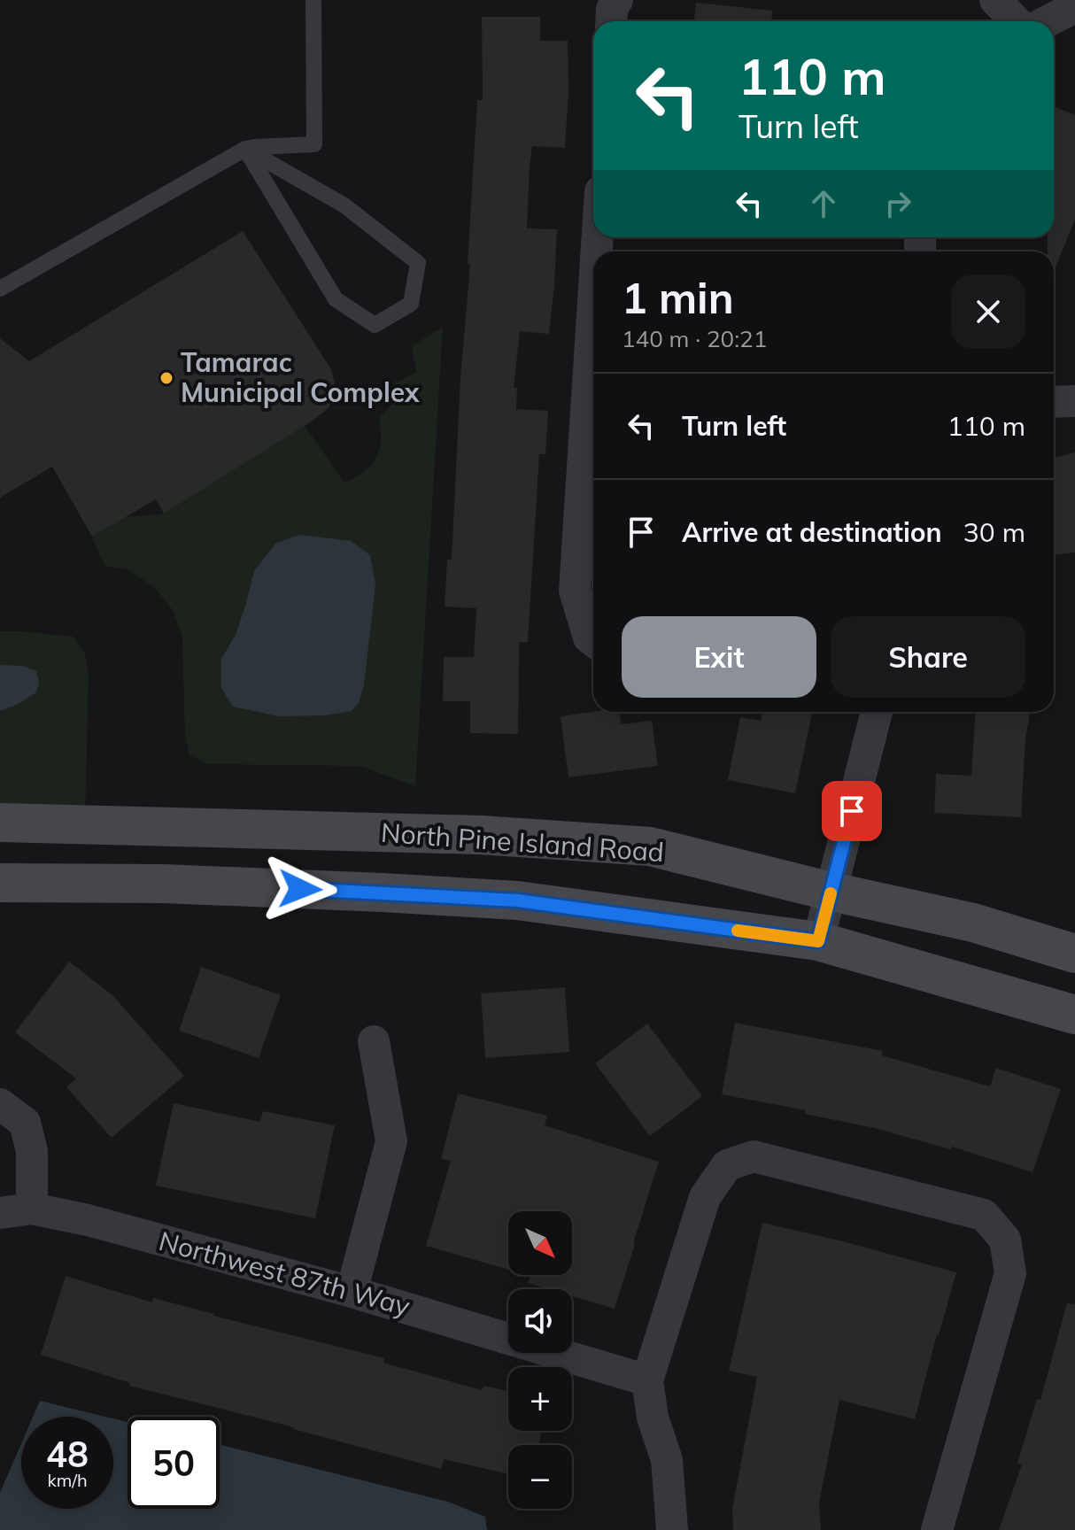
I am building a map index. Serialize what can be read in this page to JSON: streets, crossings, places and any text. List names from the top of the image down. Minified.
{"streets":{"main road":["North Pine Island Road"],"street":["Northwest 87th Way"]},"places":["Tamarac Municipal Complex"],"north":"bottom right","page":{"turn":["110 m","Turn left"],"heading":["1 min","140 m · 20:21"],"list":[{"name":"Turn left","value":"110 m"},{"name":"Arrive at destination","value":"30 m"}],"buttons":["Exit","Share"],"map_buttons":["+","−"],"speed":"48 km/h","limit":"50"}}
